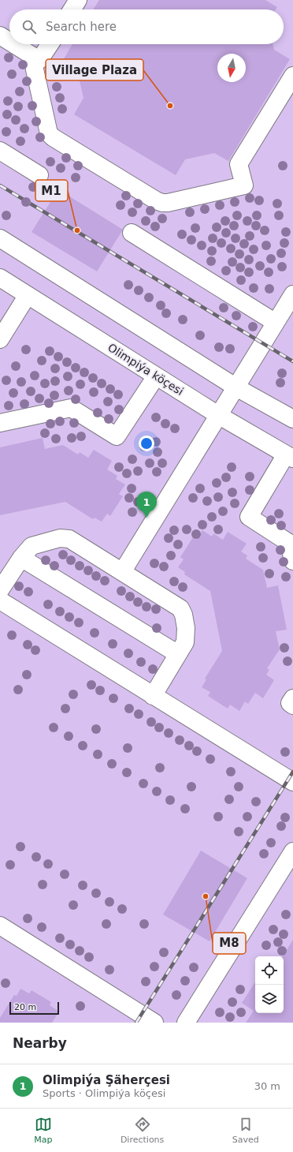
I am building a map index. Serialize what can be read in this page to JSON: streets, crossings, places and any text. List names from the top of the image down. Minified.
{"streets":{"street":["Olimpiýa köçesi"]},"places":["Village Plaza","M1","M8"],"scale_bar":"20 m","north":"bottom","page":{"search":"Search here","pins":"1","scale":"20 m","heading":"Nearby","list":[{"mark":"1","name":"Olimpiýa Şäherçesi","note":"Sports · Olimpiýa köçesi","value":"30 m"}],"nav":["Map","Directions","Saved"]}}
